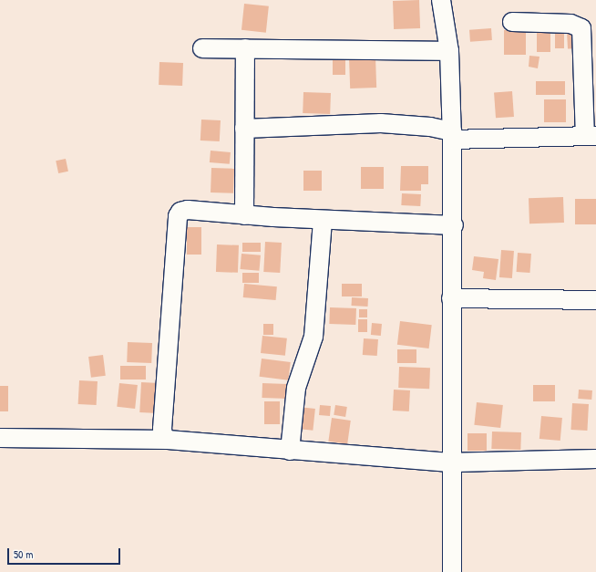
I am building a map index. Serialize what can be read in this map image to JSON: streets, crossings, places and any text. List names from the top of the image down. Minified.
{"scale_bar":"50 m"}
